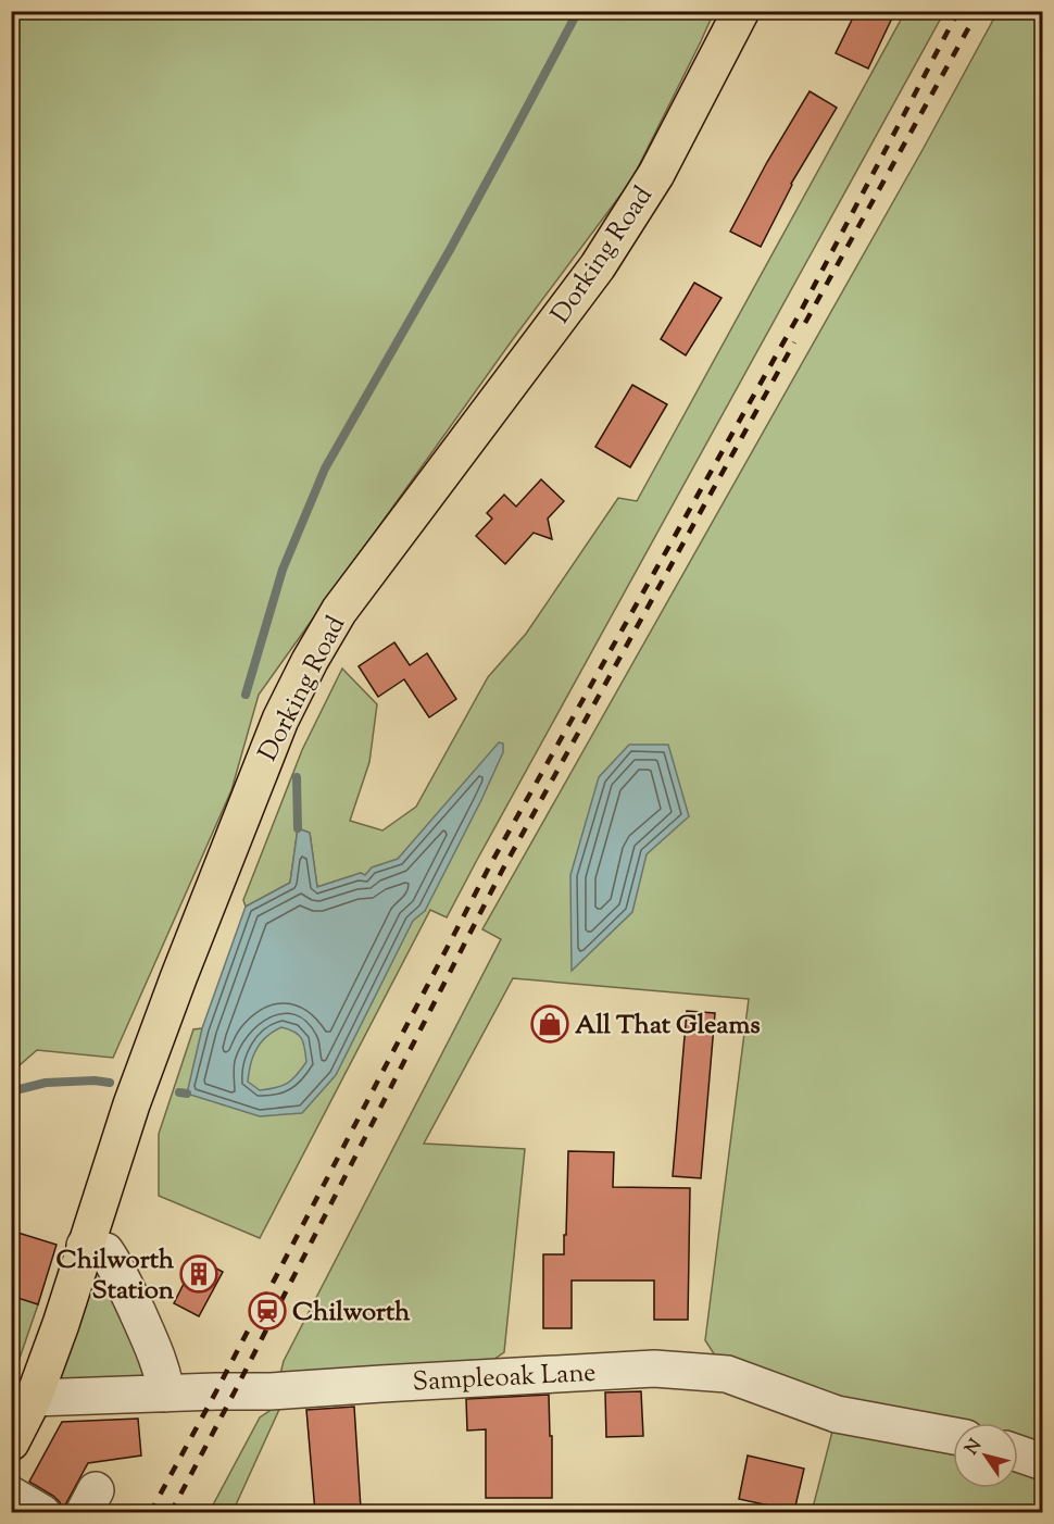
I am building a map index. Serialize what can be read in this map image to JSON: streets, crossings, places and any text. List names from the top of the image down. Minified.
{"streets":{"main road":["Dorking Road"],"street":["Sampleoak Lane"]},"crossings":[["Dorking Road","Sampleoak Lane"]],"places":{"shop":["All That Gleams"],"building":["Chilworth Station"],"station":["Chilworth"]},"north":"top left"}
